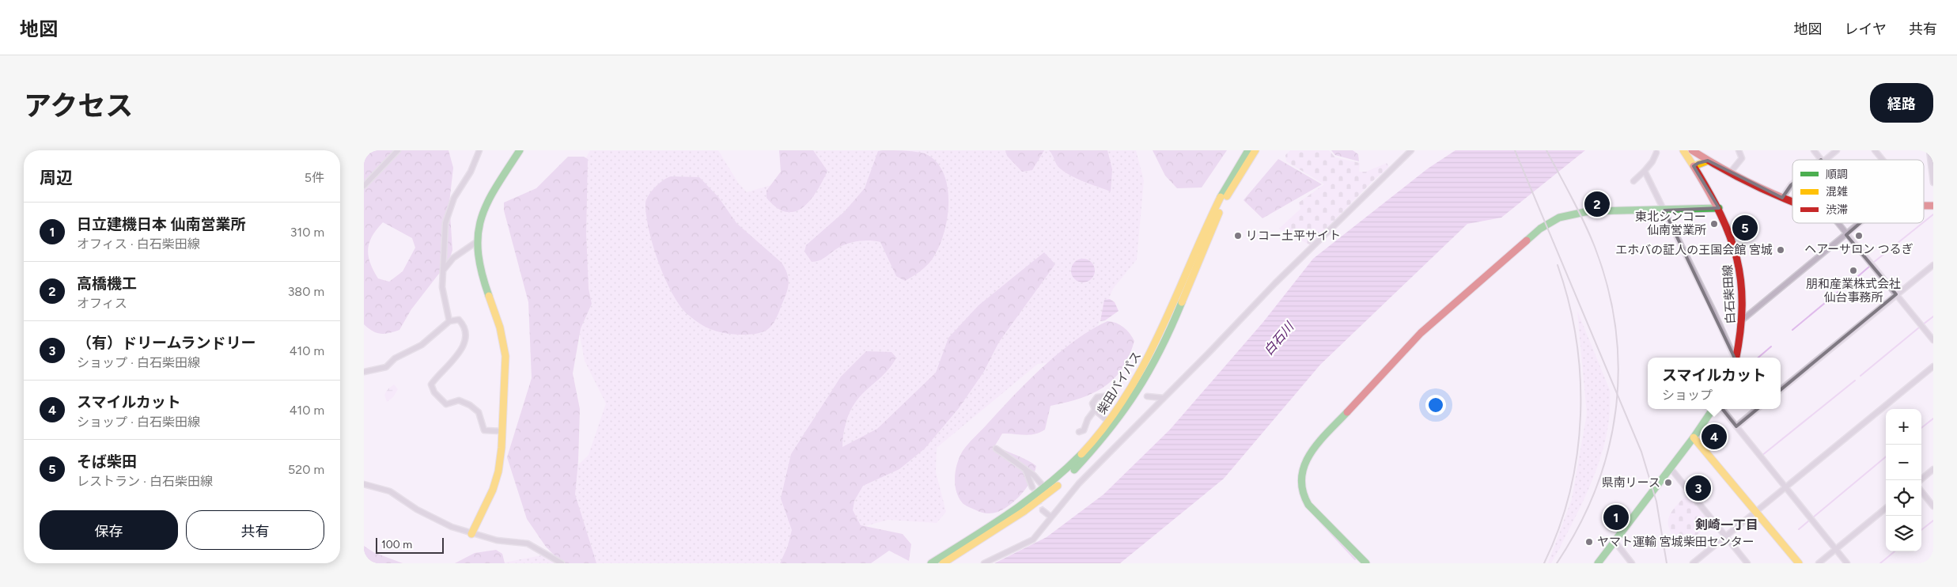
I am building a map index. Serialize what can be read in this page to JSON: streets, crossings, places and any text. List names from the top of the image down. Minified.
{"streets":{"main road":["白石柴田線","柴田バイパス"]},"districts":["剣崎一丁目"],"water":["白石川"],"places":["東北シンコー 仙南営業所","リコー土平サイト","ヘアーサロン つるぎ","エホバの証人の王国会館 宮城","朋和産業株式会社 仙台事務所","県南リース","ヤマト運輸 宮城柴田センター"],"legend":["順調","混雑","渋滞"],"scale_bar":"100 m","page":{"header":"地図","nav":["地図","レイヤ","共有"],"title":"アクセス","buttons":["経路",["保存","共有"]],"heading":["周辺","5件"],"pins":["2","5","4","3","1"],"list":[{"mark":"1","name":"日立建機日本 仙南営業所","note":"オフィス · 白石柴田線","value":"310 m"},{"mark":"2","name":"高橋機工","note":"オフィス","value":"380 m"},{"mark":"3","name":"（有）ドリームランドリー","note":"ショップ · 白石柴田線","value":"410 m"},{"mark":"4","name":"スマイルカット","note":"ショップ · 白石柴田線","value":"410 m"},{"mark":"5","name":"そば柴田","note":"レストラン · 白石柴田線","value":"520 m"}],"popup":["スマイルカット","ショップ"],"map_buttons":["+","−"],"scale":"100 m"}}
